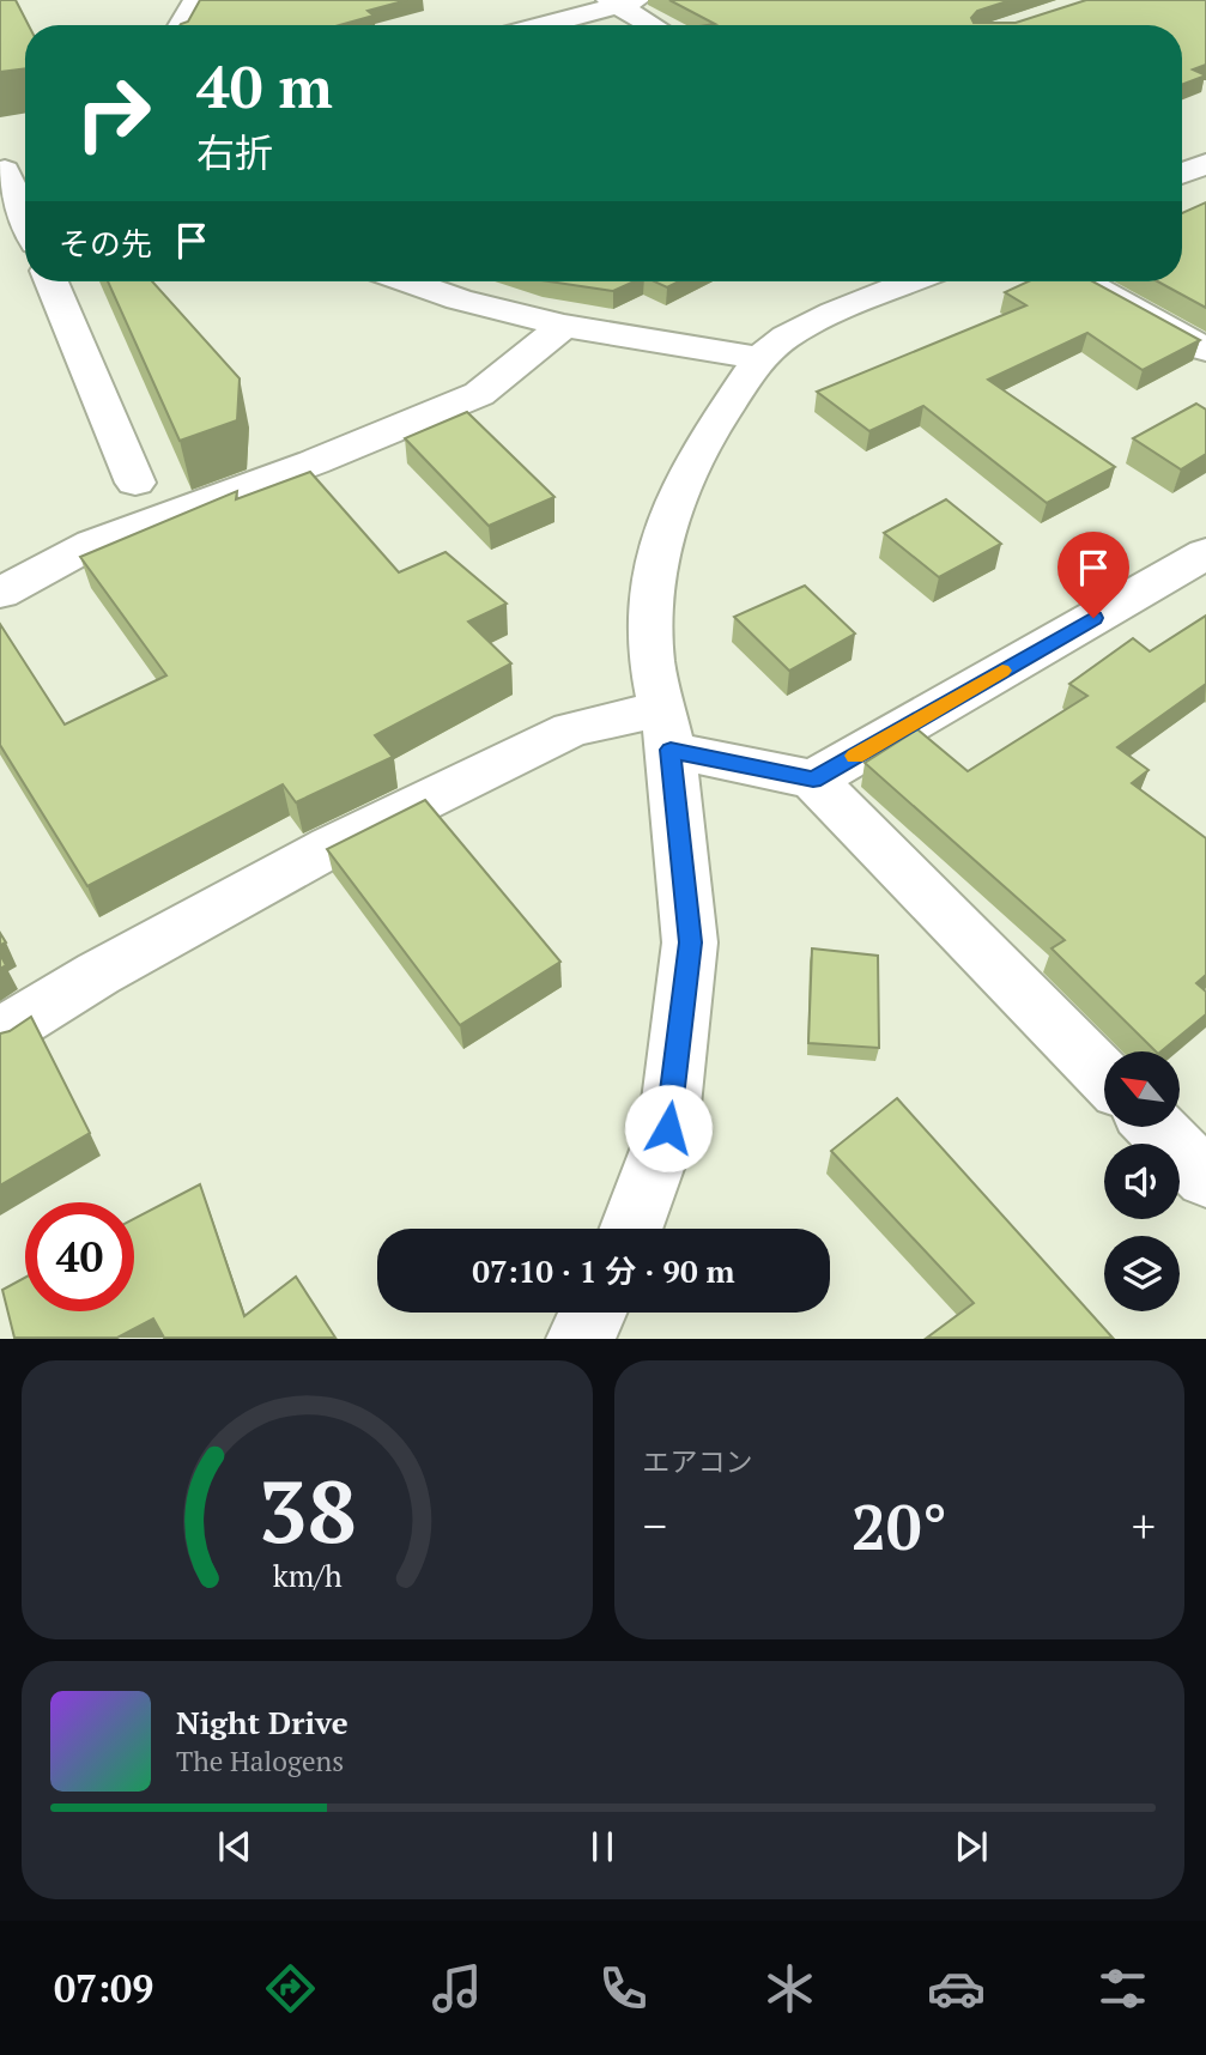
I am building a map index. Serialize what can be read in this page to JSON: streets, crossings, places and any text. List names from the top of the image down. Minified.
{"north":"top left","page":{"turn":["40 m","右折"],"then":"その先","limit":"40","trip":"07:10 · 1 分 · 90 m","tile":"エアコン","heat":["−","20°","+"],"song":["Night Drive","The Halogens"],"tabs":"07:09","gauge":["38","km/h"]}}
